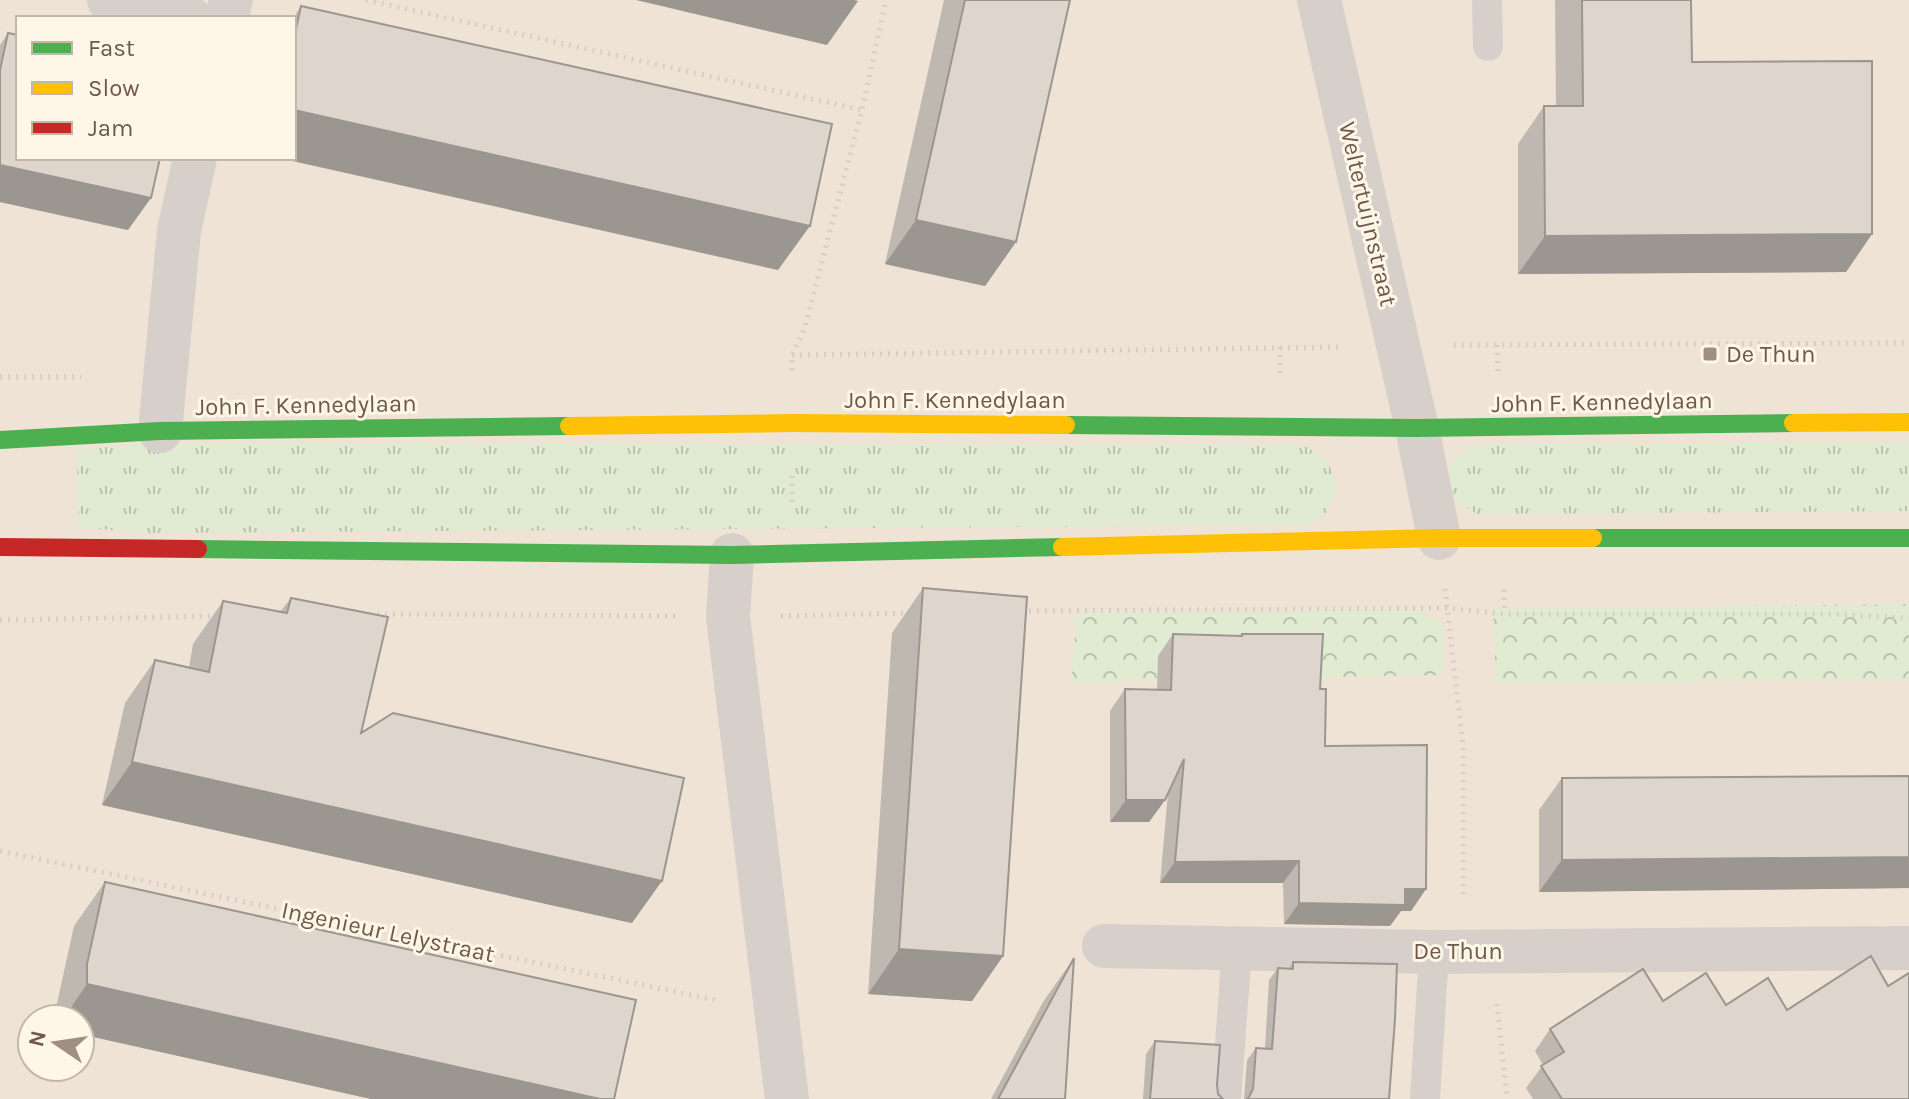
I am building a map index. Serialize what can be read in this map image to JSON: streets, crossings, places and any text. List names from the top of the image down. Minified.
{"streets":{"street":["Weltertuijnstraat","John F. Kennedylaan","De Thun"],"path":["Ingenieur Lelystraat"]},"crossings":[["Weltertuijnstraat","John F. Kennedylaan"]],"places":{"transit":["De Thun"]},"legend":["Fast","Slow","Jam"],"north":"left"}
